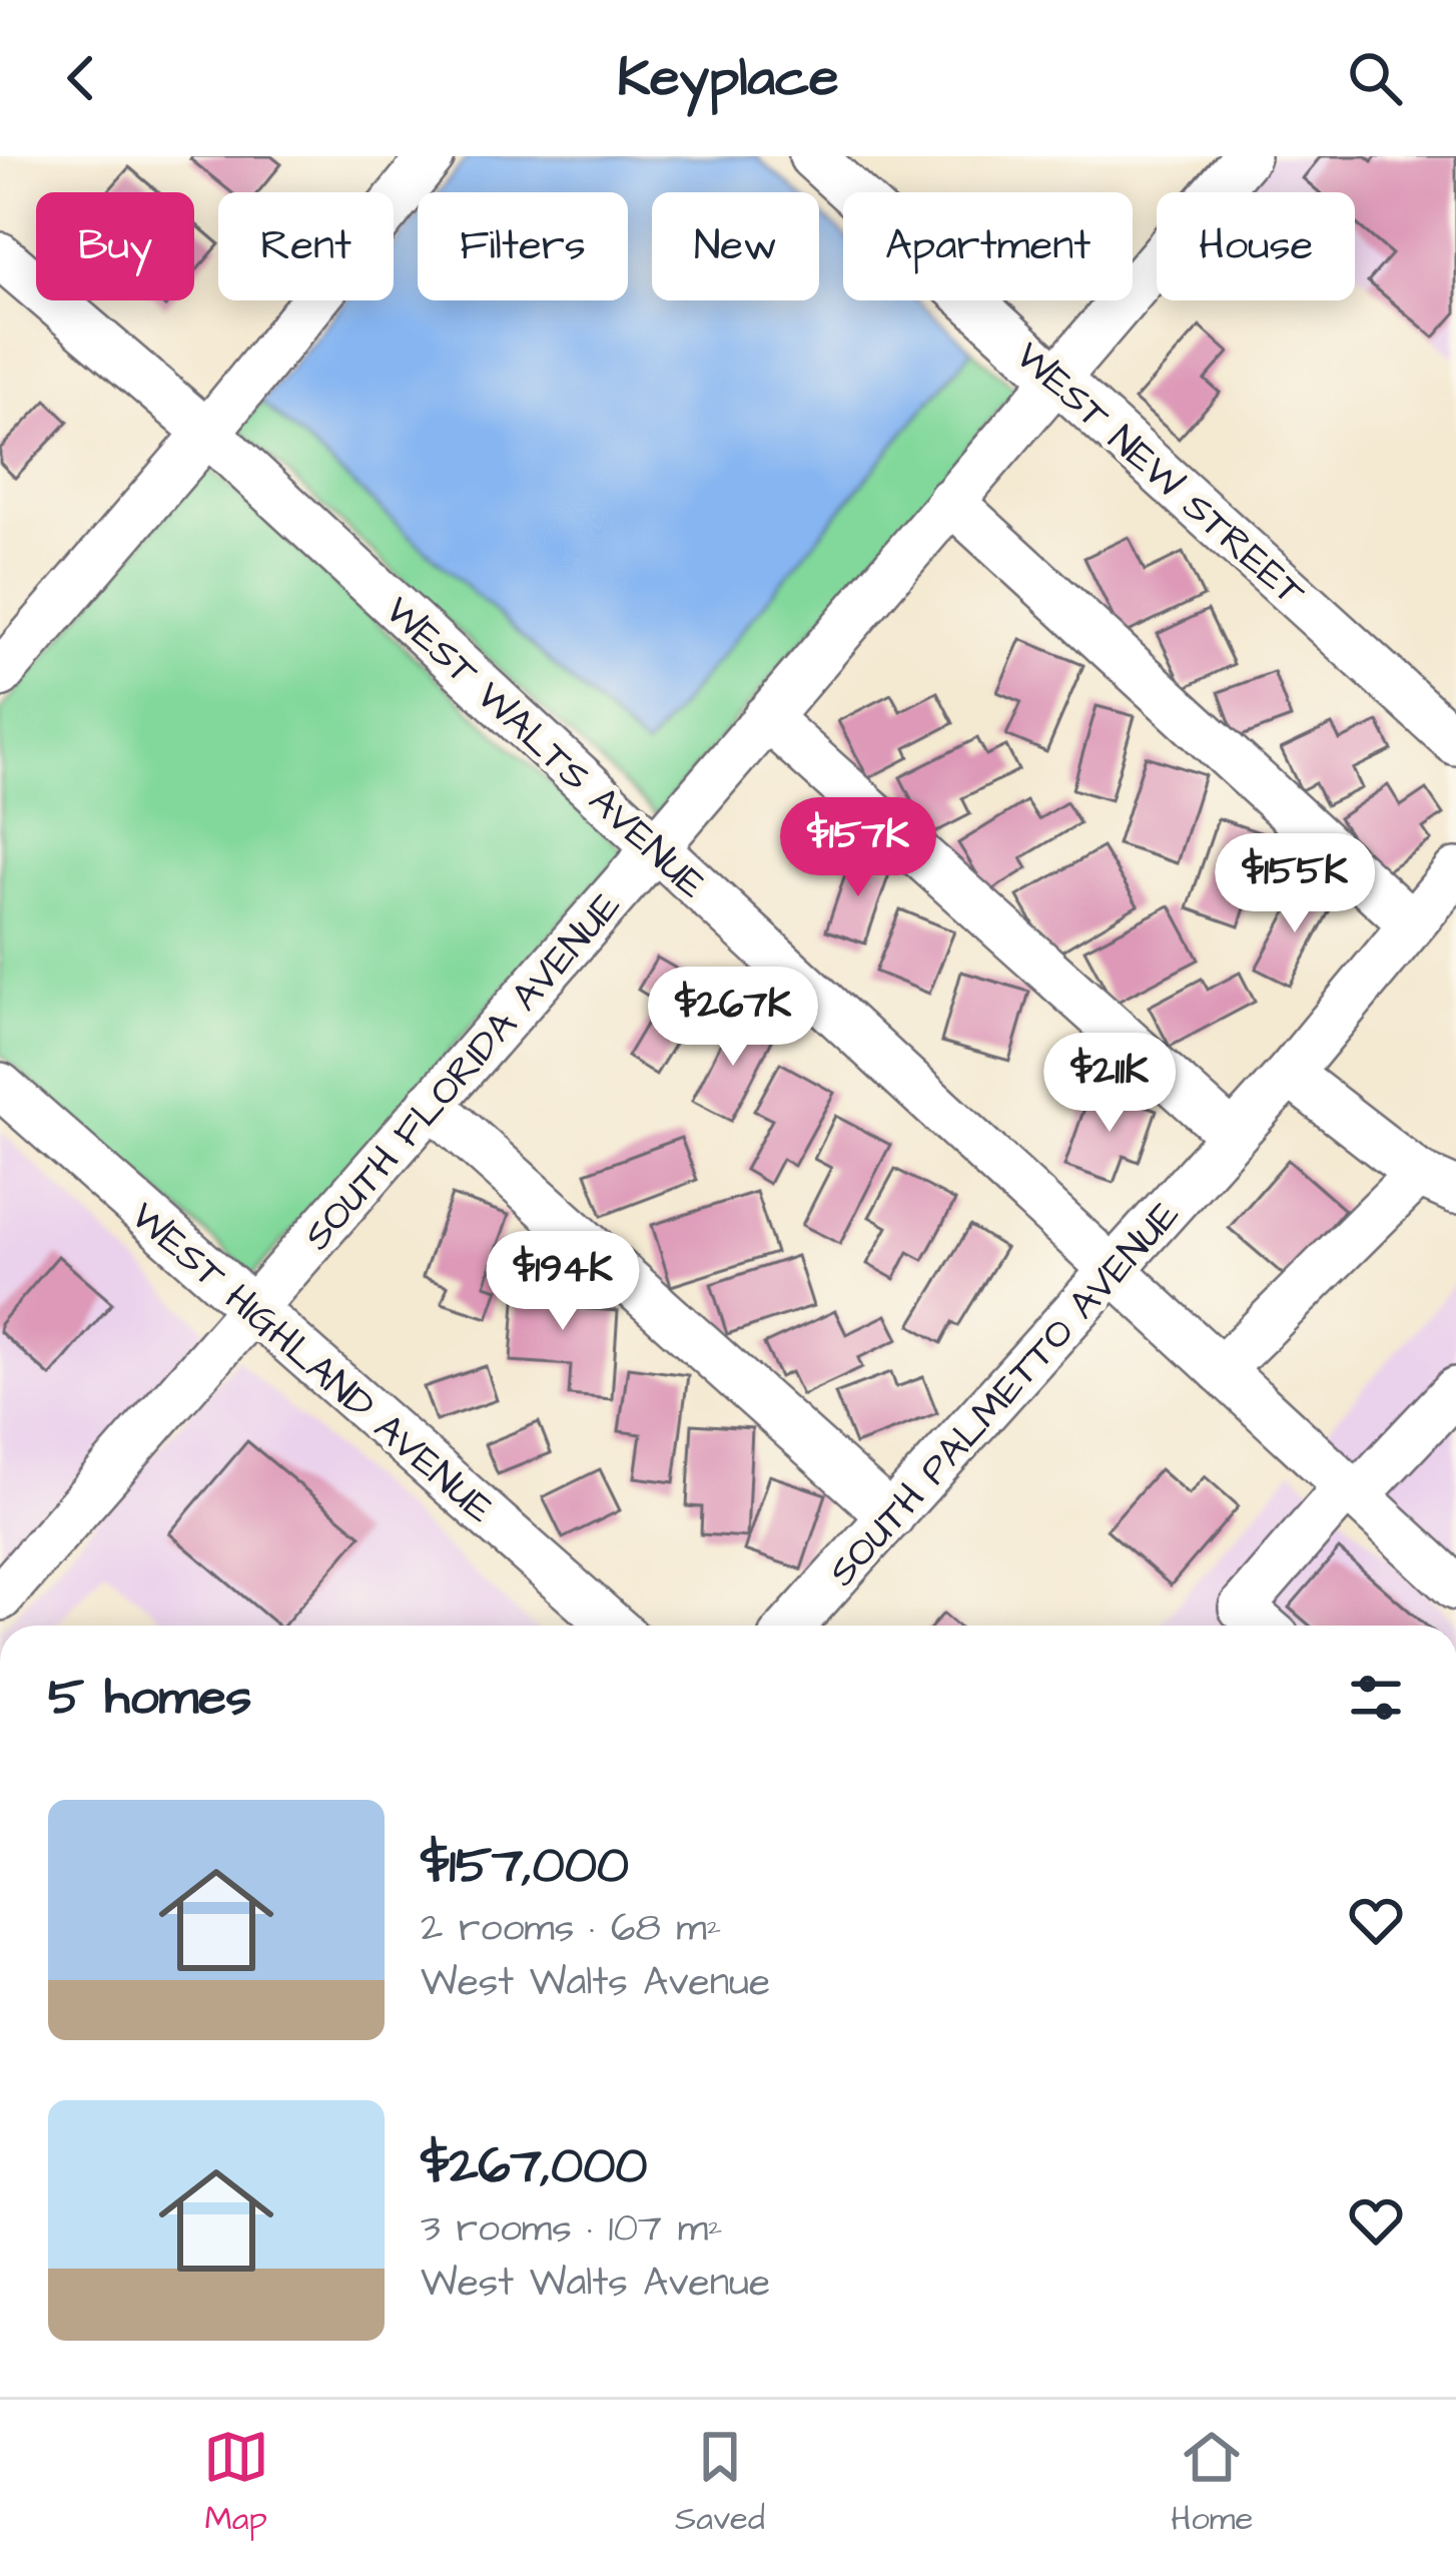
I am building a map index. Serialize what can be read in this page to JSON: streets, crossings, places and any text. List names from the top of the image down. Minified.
{"streets":{"street":["WEST NEW STREET","WEST WALTS AVENUE","SOUTH FLORIDA AVENUE","WEST HIGHLAND AVENUE","SOUTH PALMETTO AVENUE"]},"crossings":[["WEST NEW STREET","SOUTH FLORIDA AVENUE"],["WEST WALTS AVENUE","SOUTH FLORIDA AVENUE"],["WEST WALTS AVENUE","SOUTH PALMETTO AVENUE"],["SOUTH FLORIDA AVENUE","WEST HIGHLAND AVENUE"]],"page":{"header":"Keyplace","chip":["Buy","Rent","Filters","New","Apartment","House"],"price":["$157K","$155K","$267K","$211K","$194K"],"heading":"5 homes","list":[{"name":"$157,000","note":"2 rooms · 68 m² · West Walts Avenue"},{"name":"$267,000","note":"3 rooms · 107 m² · West Walts Avenue"}],"tabs":["Map","Saved","Home"]}}
